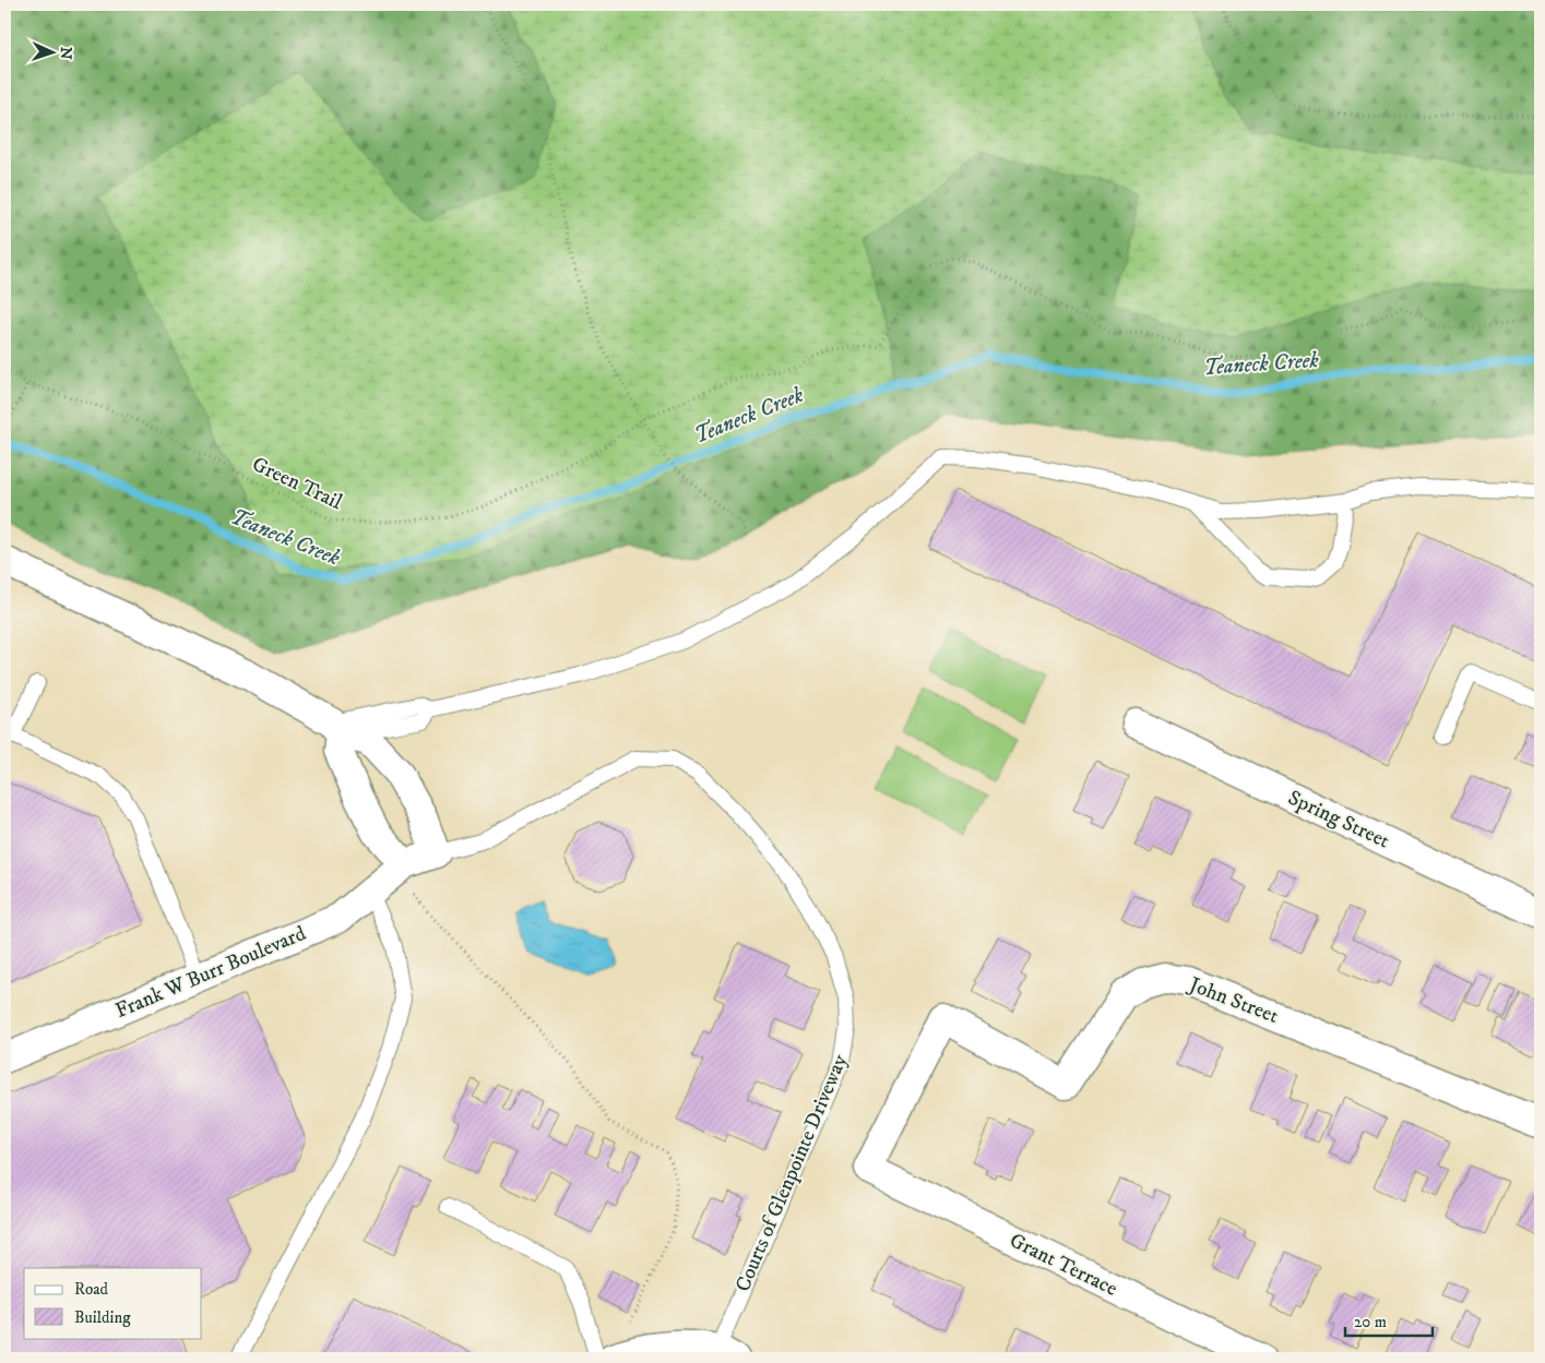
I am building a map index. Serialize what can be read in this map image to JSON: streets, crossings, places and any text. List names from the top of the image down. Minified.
{"streets":{"street":["Spring Street","Frank W Burr Boulevard","John Street","Courts of Glenpointe Driveway","Grant Terrace"],"path":["Green Trail"]},"crossings":[["Frank W Burr Boulevard","Courts of Glenpointe Driveway"],["John Street","Grant Terrace"]],"water":["Teaneck Creek"],"legend":["Road","Building"],"scale_bar":"20 m","north":"right"}
